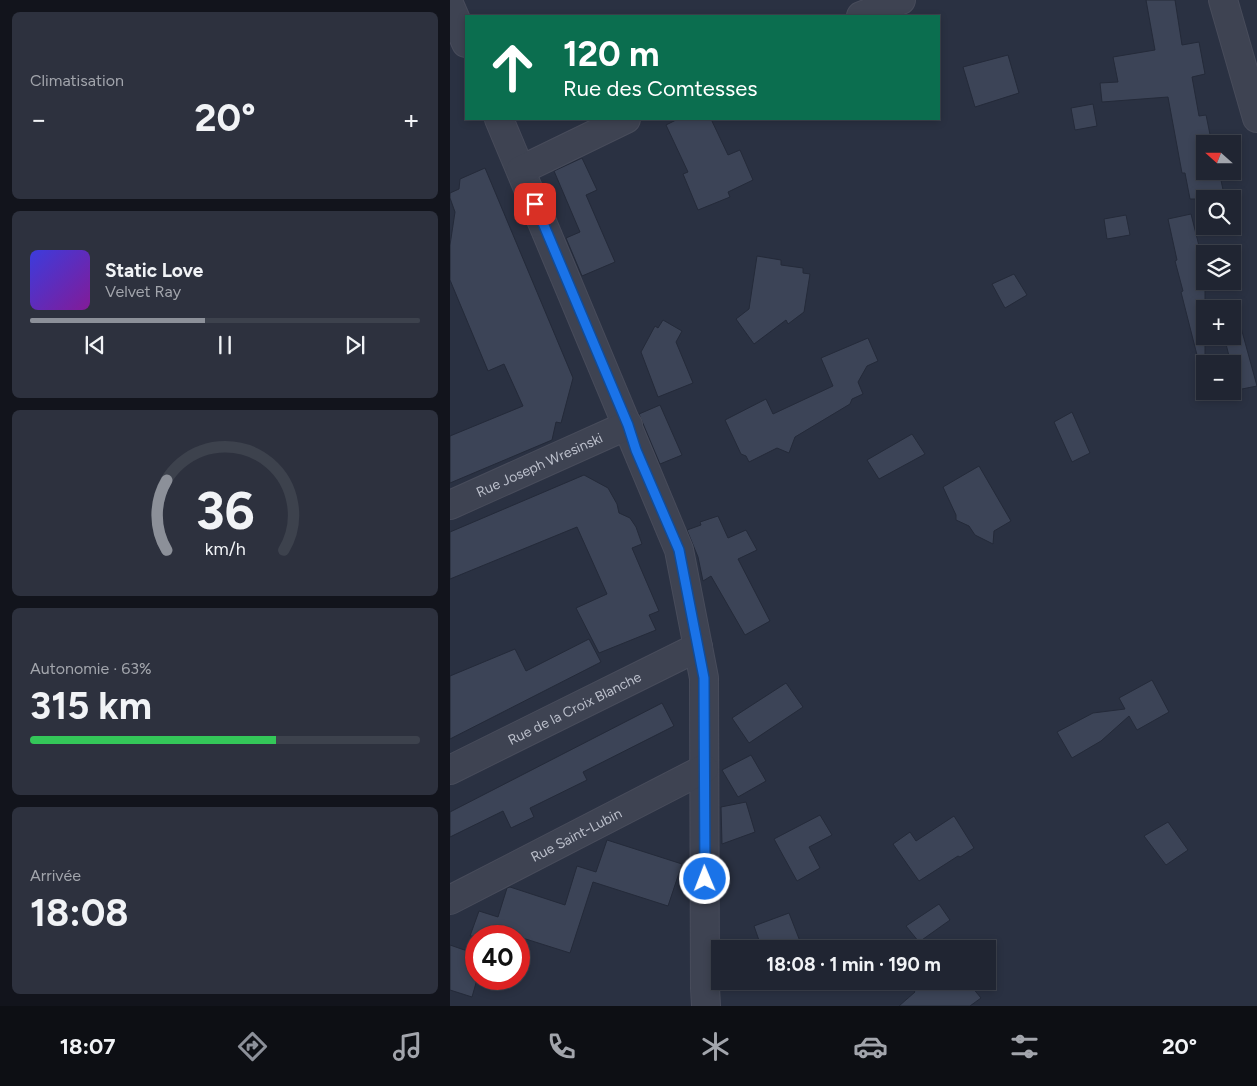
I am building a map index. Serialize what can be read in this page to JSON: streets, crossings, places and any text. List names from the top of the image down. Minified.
{"streets":{"street":["Rue Joseph Wresinski","Rue de la Croix Blanche","Rue Saint-Lubin"]},"north":"left","page":{"tile":["Climatisation",["Autonomie · 63%","315 km"],["Arrivée","18:08"]],"turn":["120 m","Rue des Comtesses"],"heat":["−","20°","+"],"map_buttons":["+","−"],"song":["Static Love","Velvet Ray"],"limit":"40","trip":"18:08 · 1 min · 190 m","tabs":["18:07","20°"],"gauge":["36","km/h"]}}
